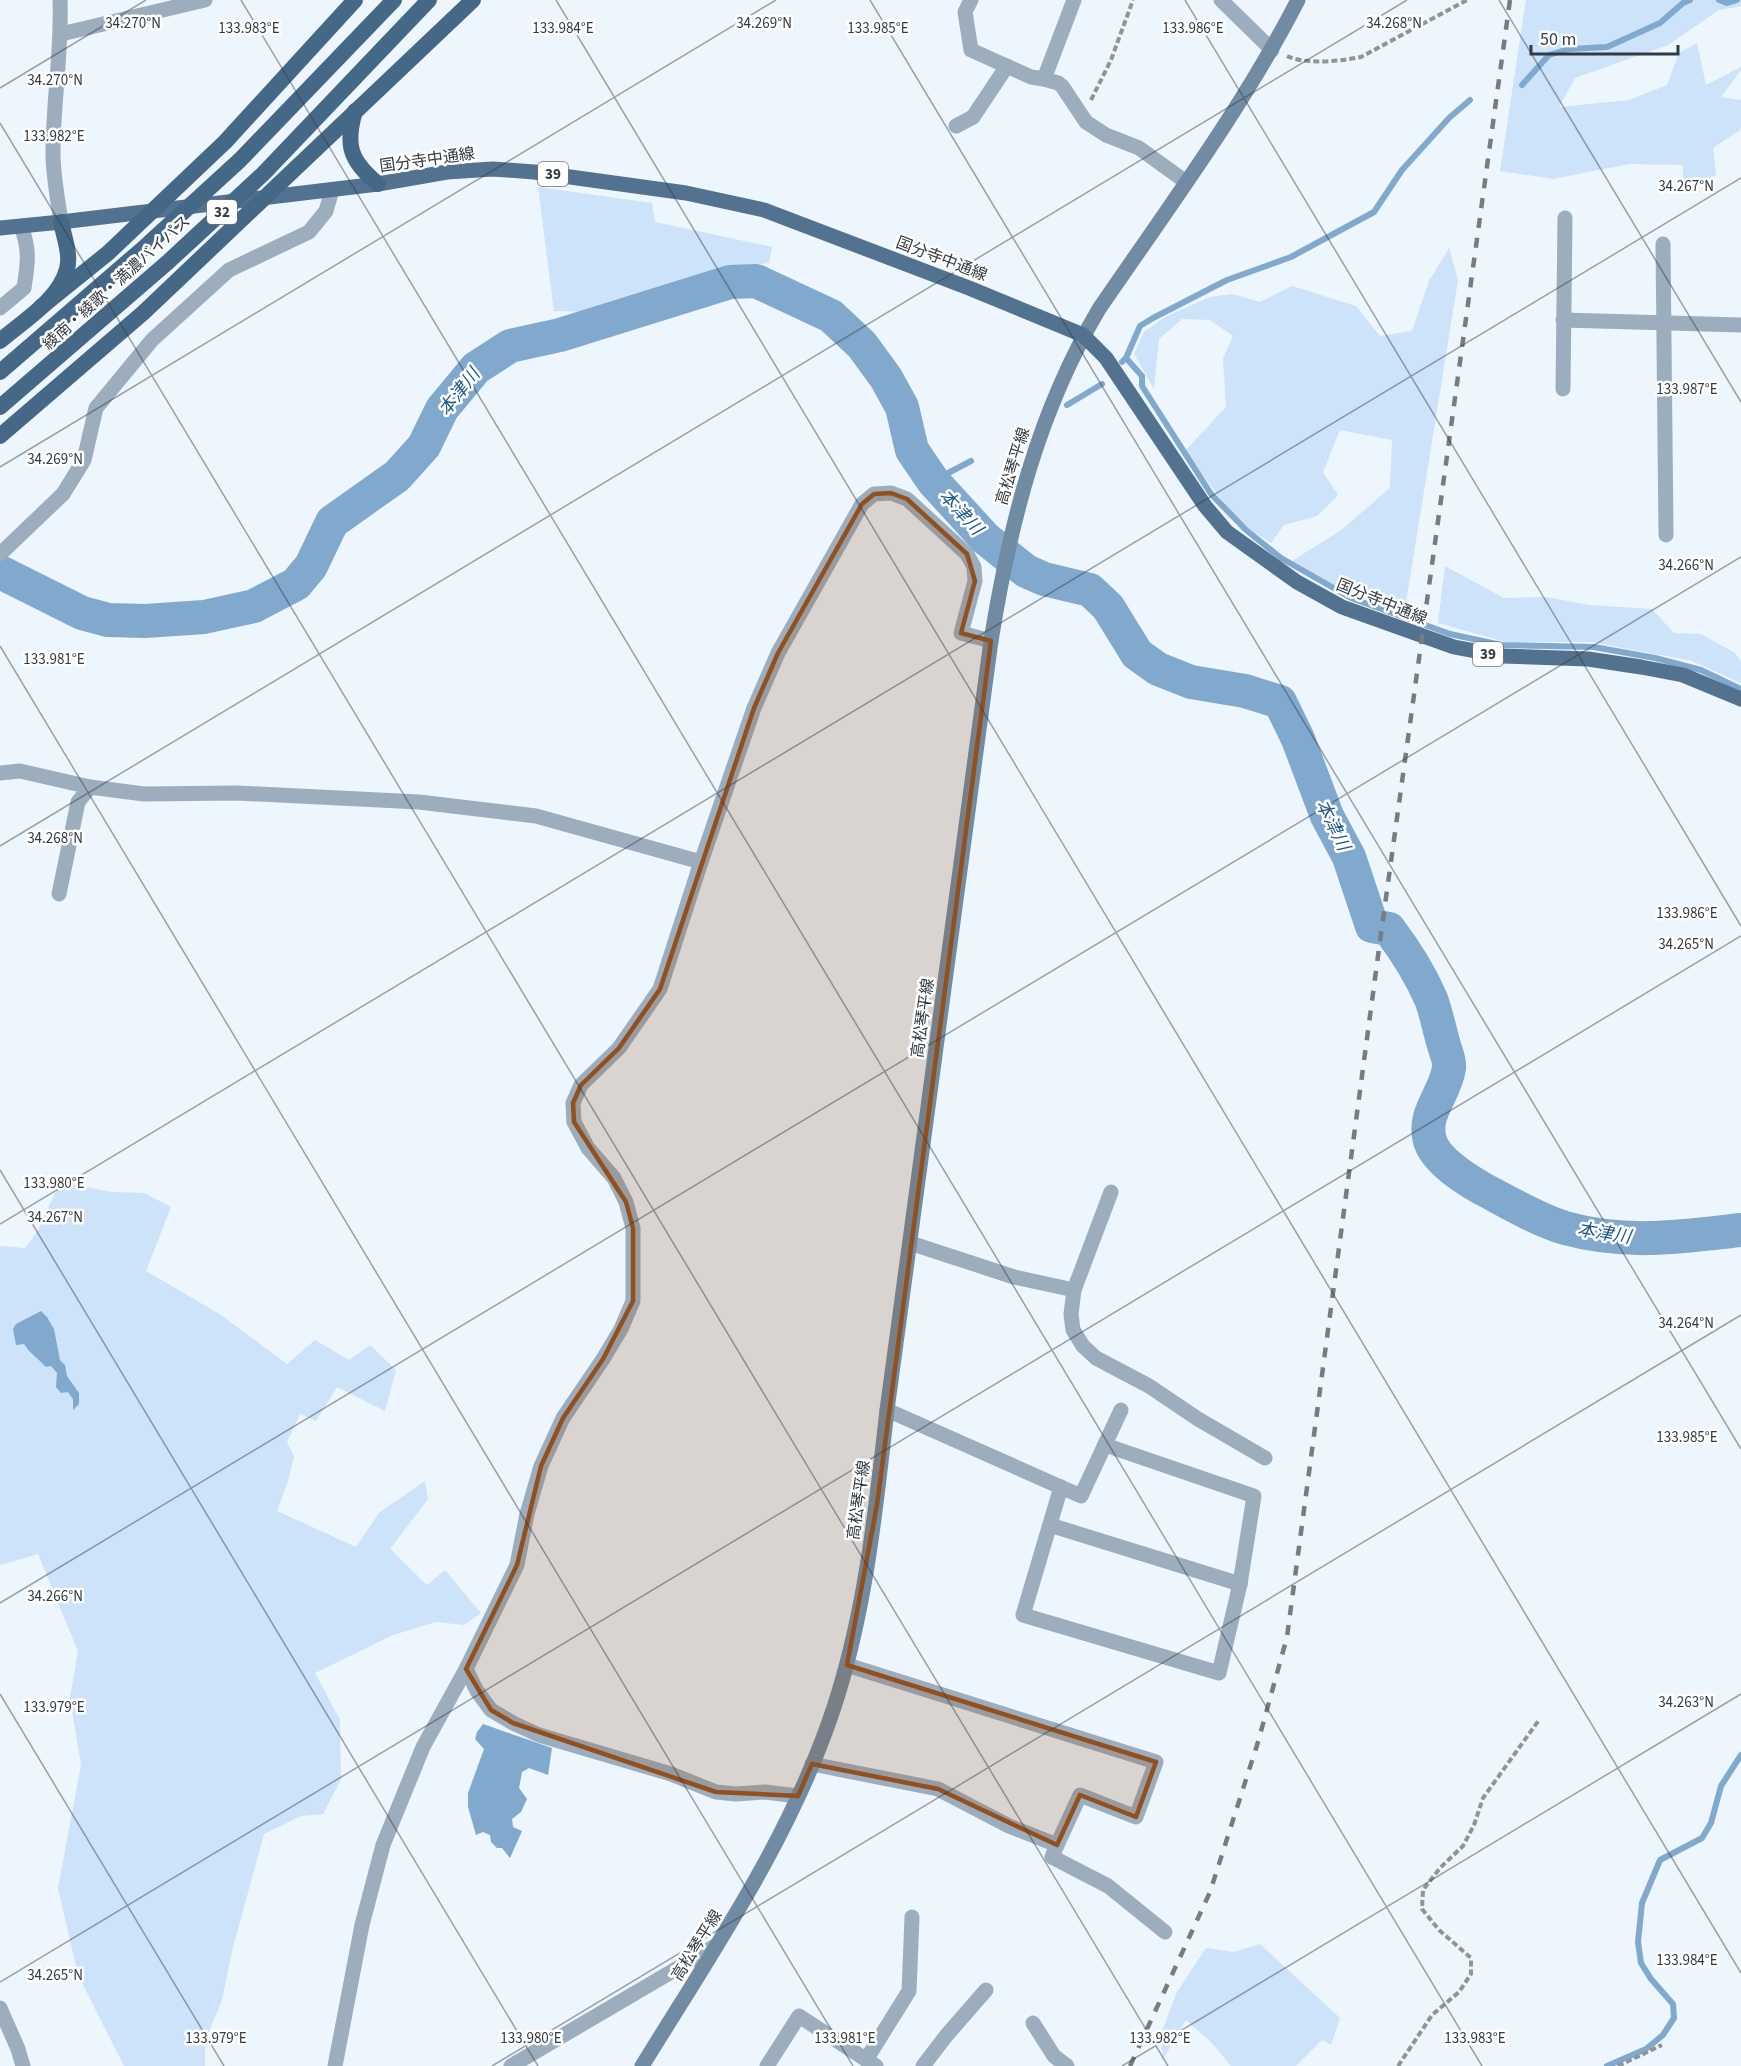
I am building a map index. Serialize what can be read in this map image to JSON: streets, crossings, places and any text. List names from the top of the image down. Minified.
{"streets":{"highway":["32","綾南・綾歌・満濃バイパス"],"main road":["国分寺中通線","39","高松琴平線"]},"crossings":[["国分寺中通線","高松琴平線"]],"water":["本津川"],"scale_bar":"50 m","coordinates":["34.270°N","34.269°N","34.268°N","133.985°E","133.983°E","133.984°E","133.986°E","133.982°E","34.267°N","133.987°E","34.266°N","133.981°E","34.265°N","133.980°E","34.264°N","34.263°N","133.979°E"]}
